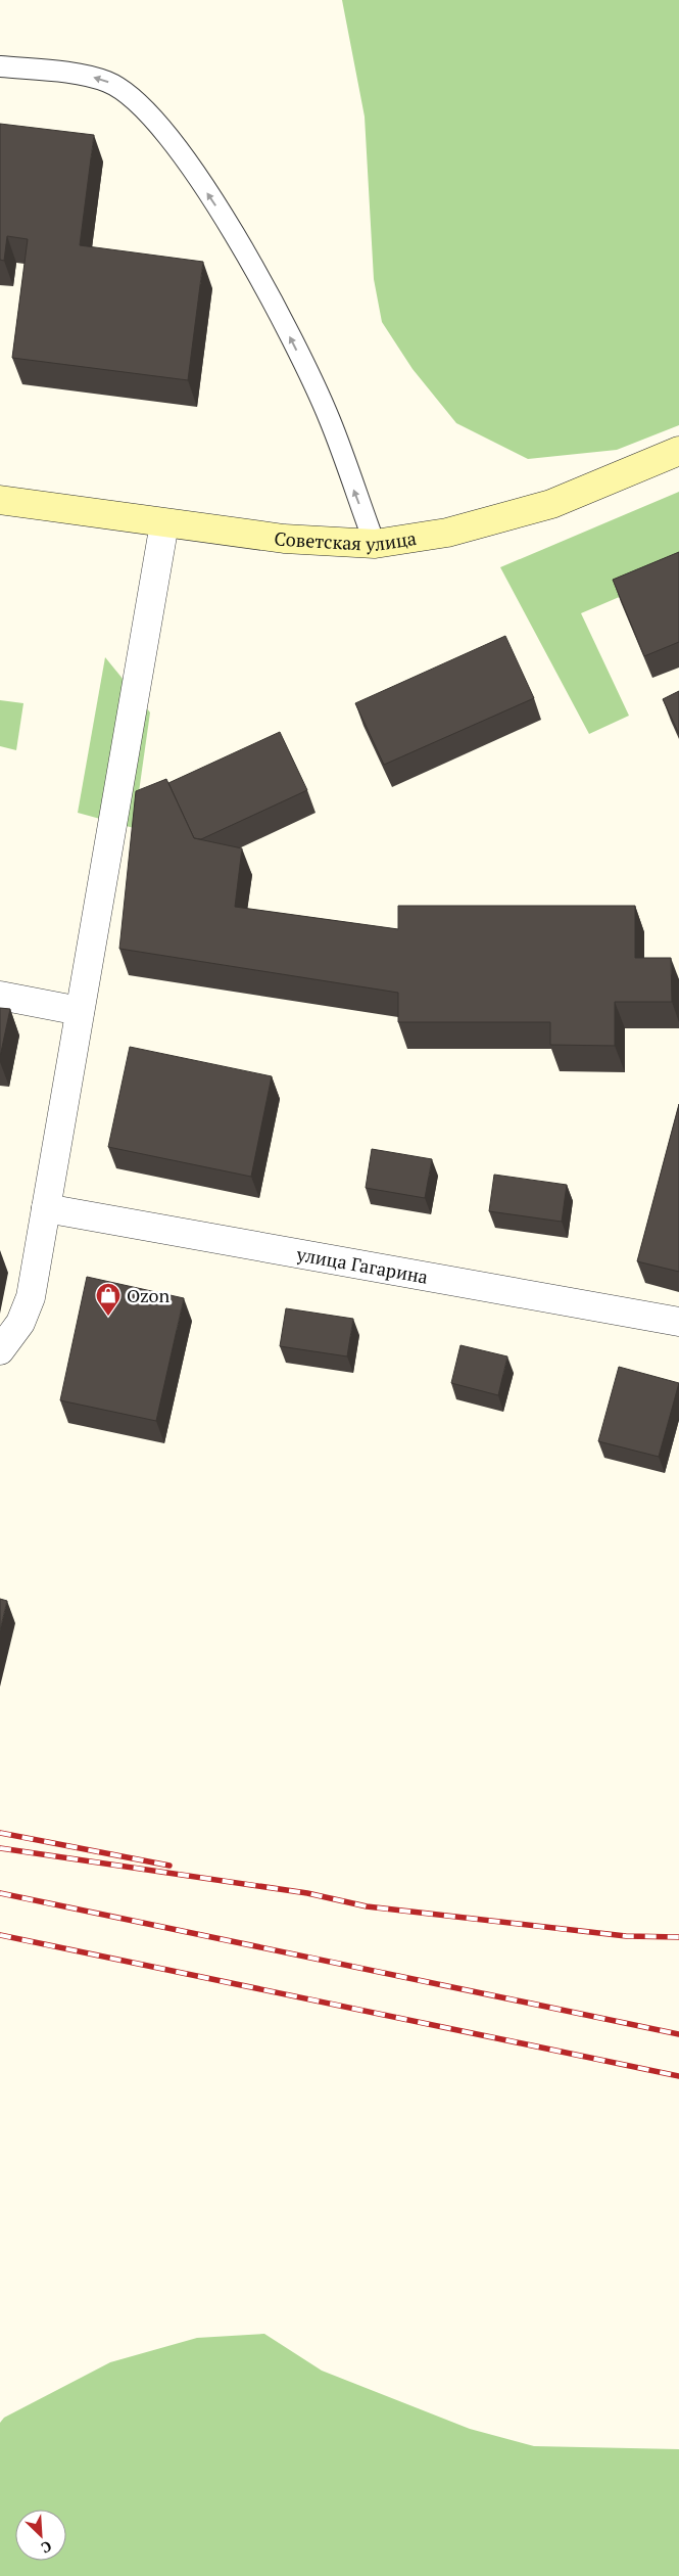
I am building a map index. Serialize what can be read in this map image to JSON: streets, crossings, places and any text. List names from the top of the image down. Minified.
{"streets":{"street":["Советская улица","улица Гагарина"]},"places":{"shop":["Ozon"]},"north":"bottom right"}
